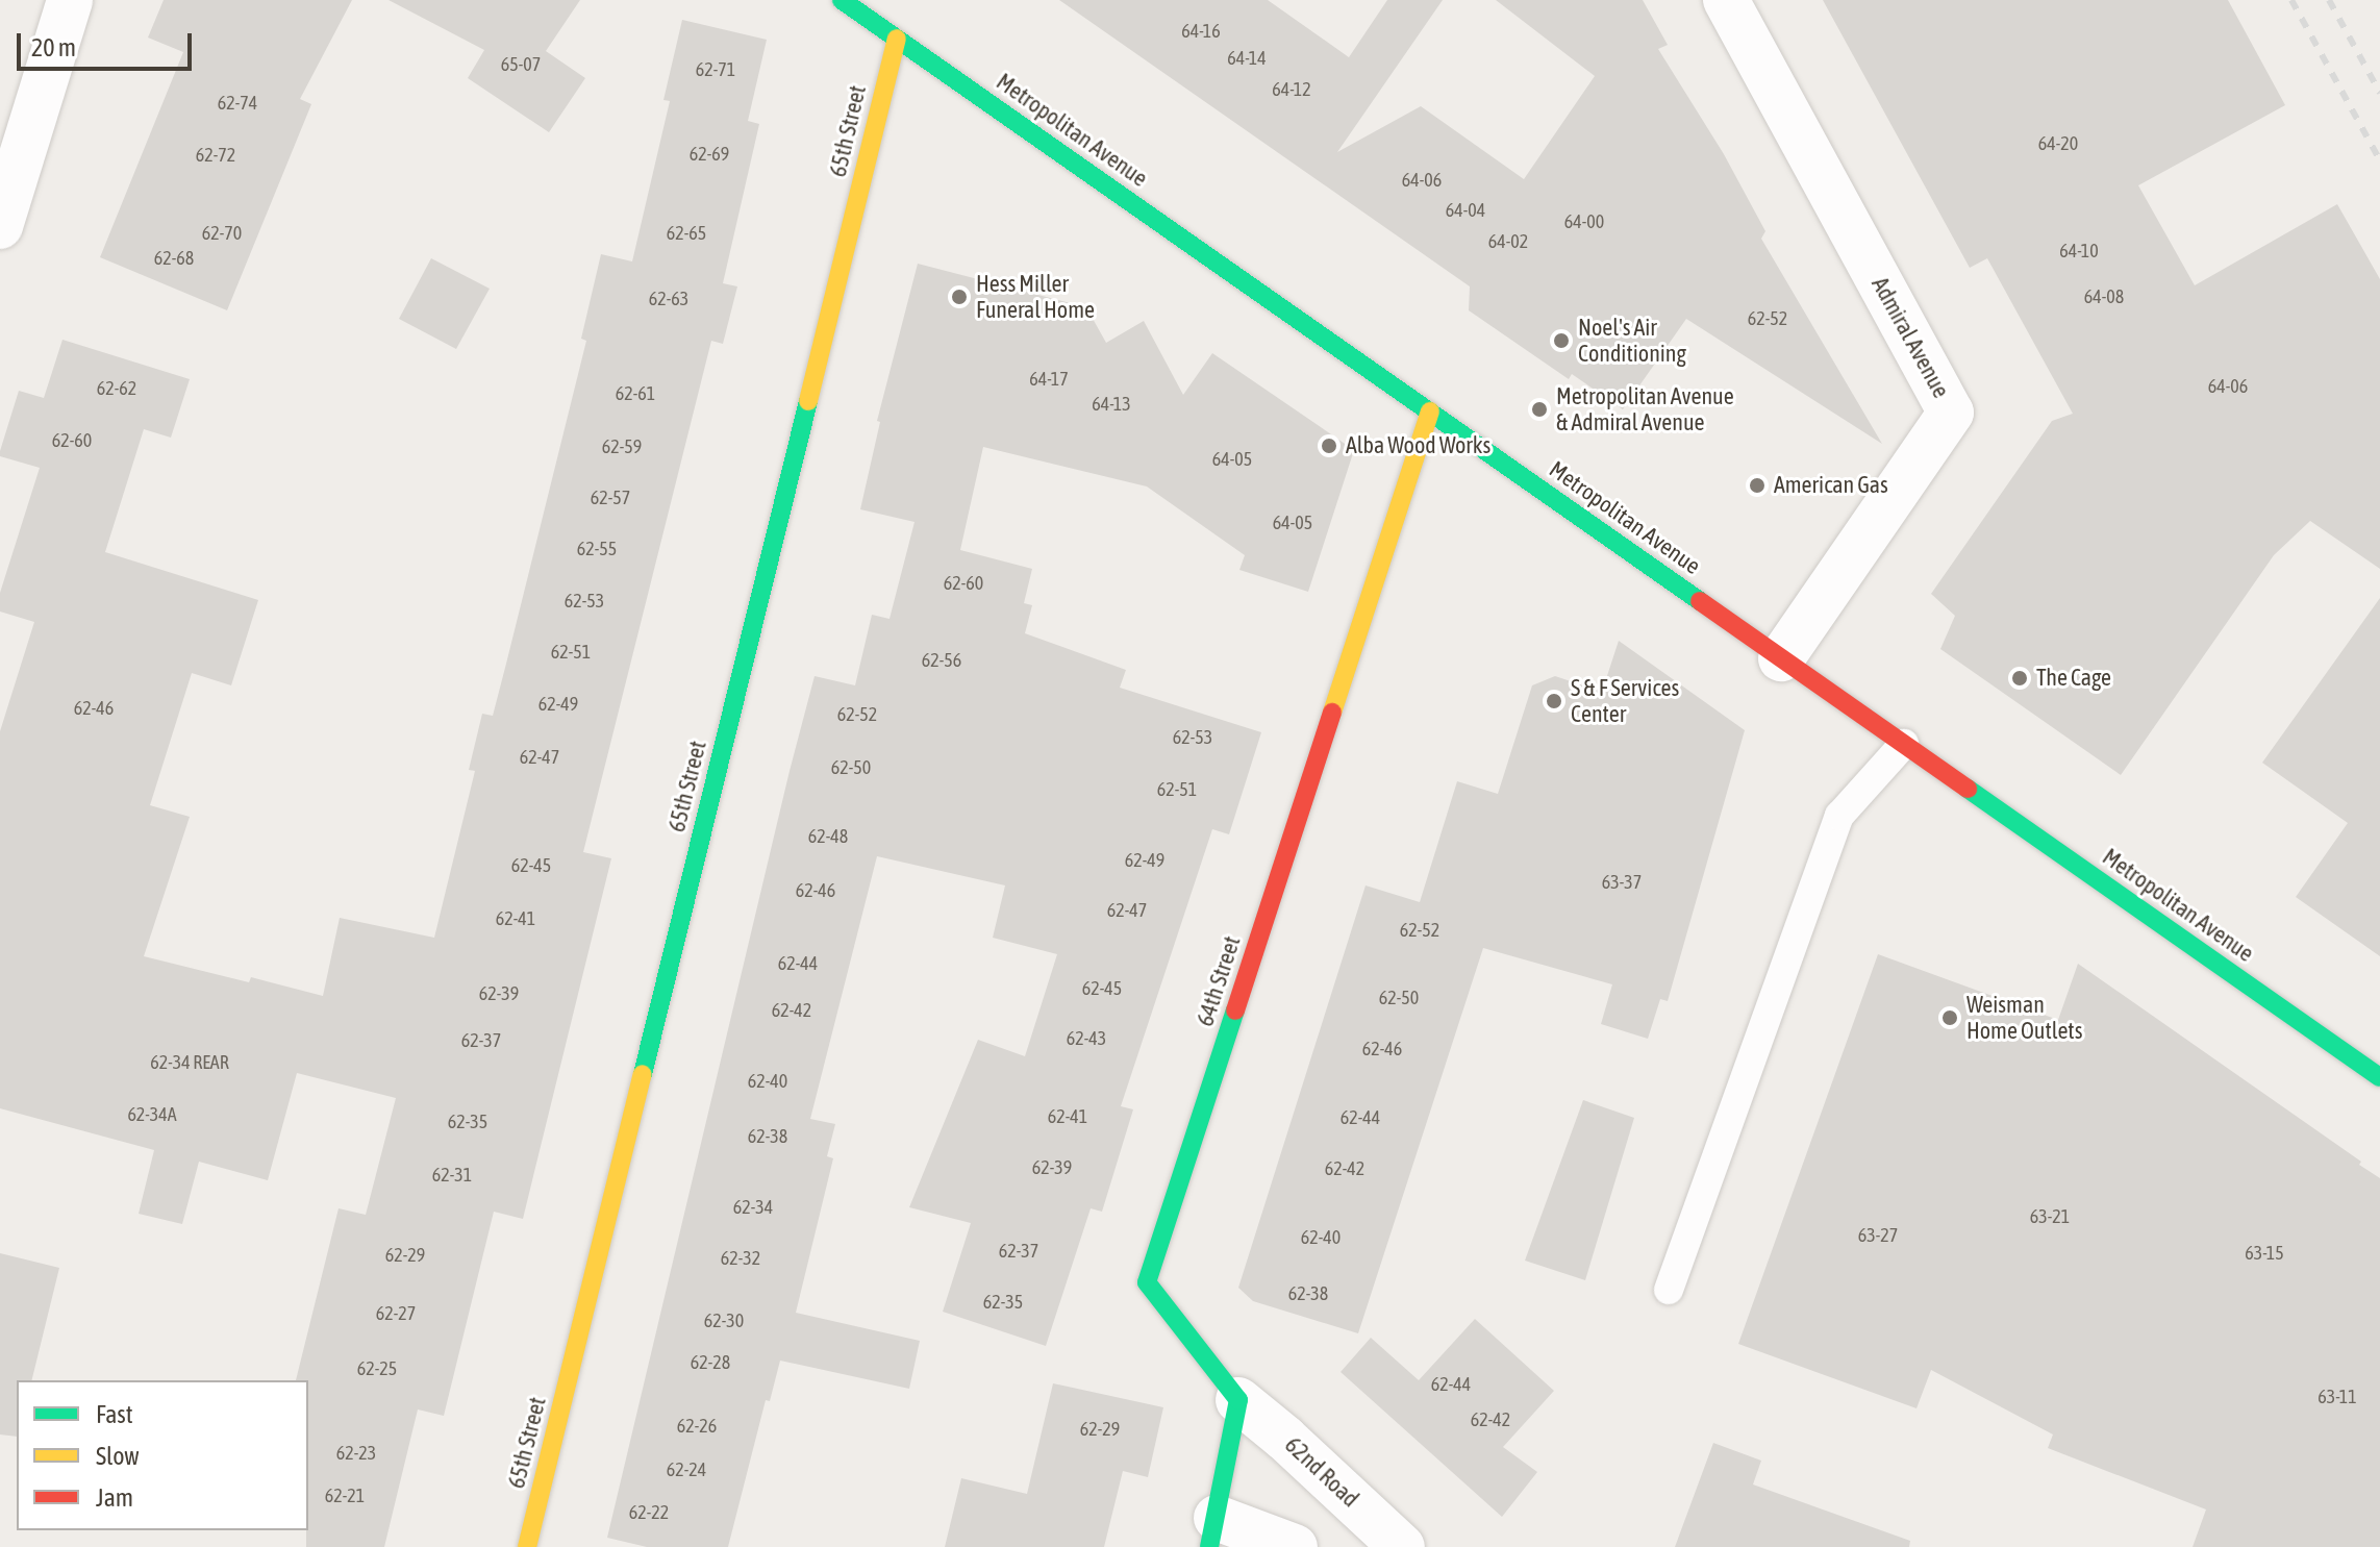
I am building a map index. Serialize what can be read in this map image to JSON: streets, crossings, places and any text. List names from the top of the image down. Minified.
{"streets":{"street":["Metropolitan Avenue","65th Street","Admiral Avenue","64th Street","62nd Road"]},"crossings":[["Metropolitan Avenue","65th Street"],["Metropolitan Avenue","Admiral Avenue"],["Metropolitan Avenue","64th Street"],["64th Street","62nd Road"]],"places":["Hess Miller Funeral Home","Noel's Air Conditioning","Metropolitan Avenue & Admiral Avenue","Alba Wood Works","American Gas","The Cage","S & F Services Center","Weisman Home Outlets"],"house_numbers":["64-16","64-14","65-07","62-71","64-12","62-74","64-20","62-69","62-72","64-06","64-04","64-00","62-70","62-65","64-02","64-10","62-68","64-08","62-63","62-52","64-17","64-06","62-62","62-61","64-13","62-60","62-59","64-05","62-57","64-05","62-55","62-60","62-53","62-51","62-56","62-49","62-46","62-52","62-53","62-47","62-50","62-51","62-48","62-49","62-45","63-37","62-46","62-47","62-41","62-52","62-44","62-45","62-39","62-50","62-42","62-43","62-37","62-46","62-34 REAR","62-40","62-34A","62-41","62-44","62-35","62-38","62-39","62-42","62-31","62-34","63-21","63-27","62-40","62-37","63-15","62-29","62-32","62-38","62-35","62-27","62-30","62-28","62-25","62-44","63-11","62-42","62-26","62-29","62-23","62-24","62-21","62-22"],"legend":["Fast","Slow","Jam"],"scale_bar":"20 m"}
